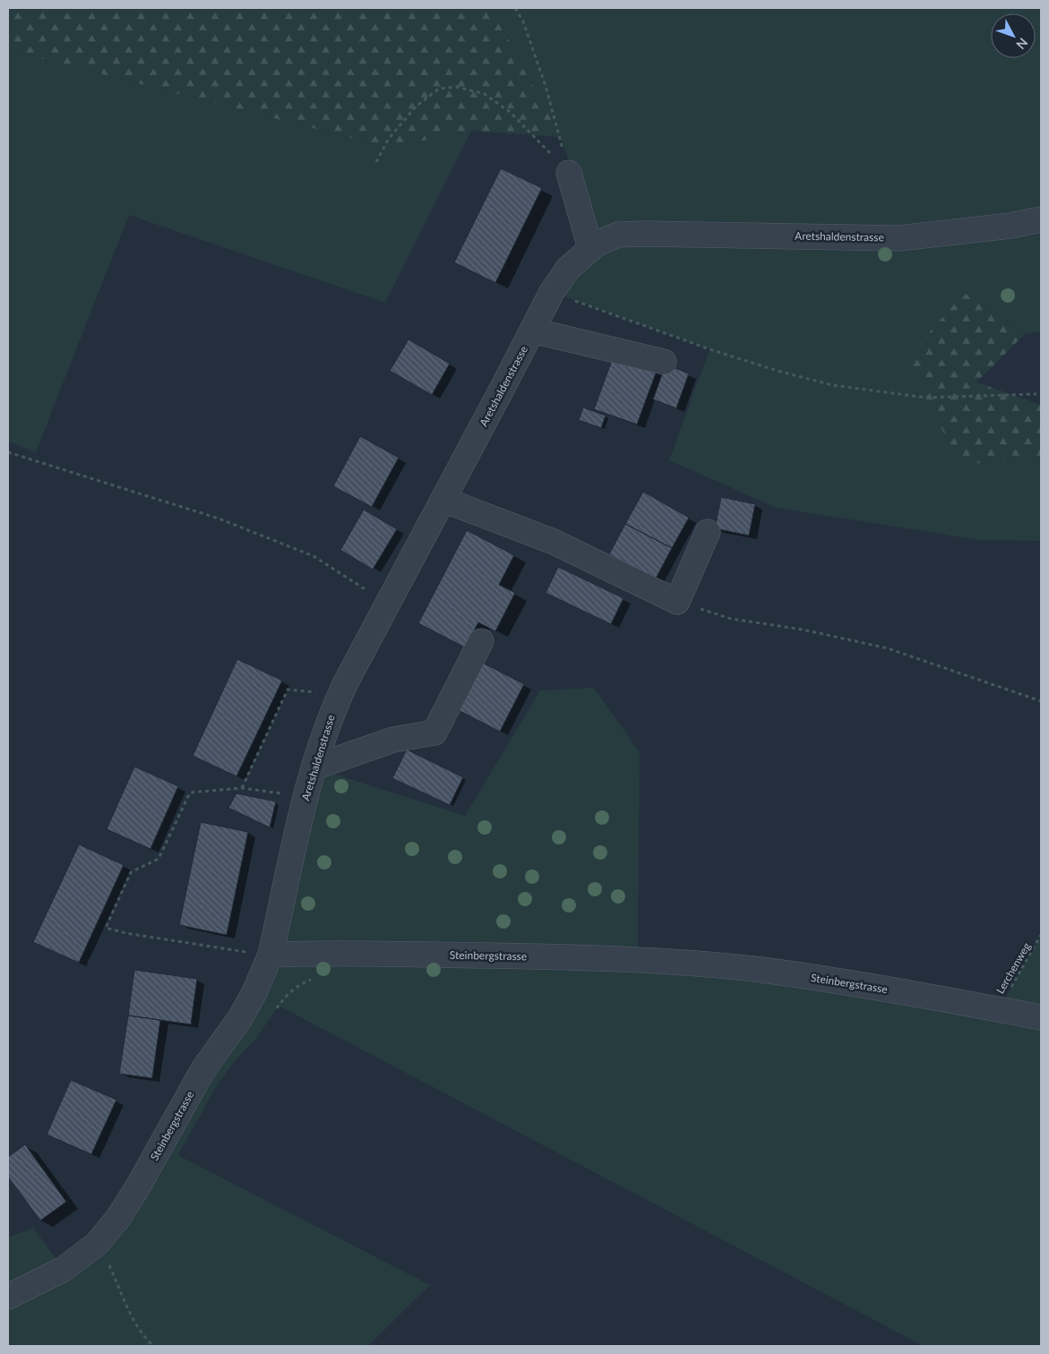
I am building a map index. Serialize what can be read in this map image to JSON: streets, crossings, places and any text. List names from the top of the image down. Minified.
{"streets":{"street":["Aretshaldenstrasse","Steinbergstrasse"],"path":["Lerchenweg"]},"crossings":[["Aretshaldenstrasse","Steinbergstrasse"],["Steinbergstrasse","Lerchenweg"]],"north":"bottom right"}
